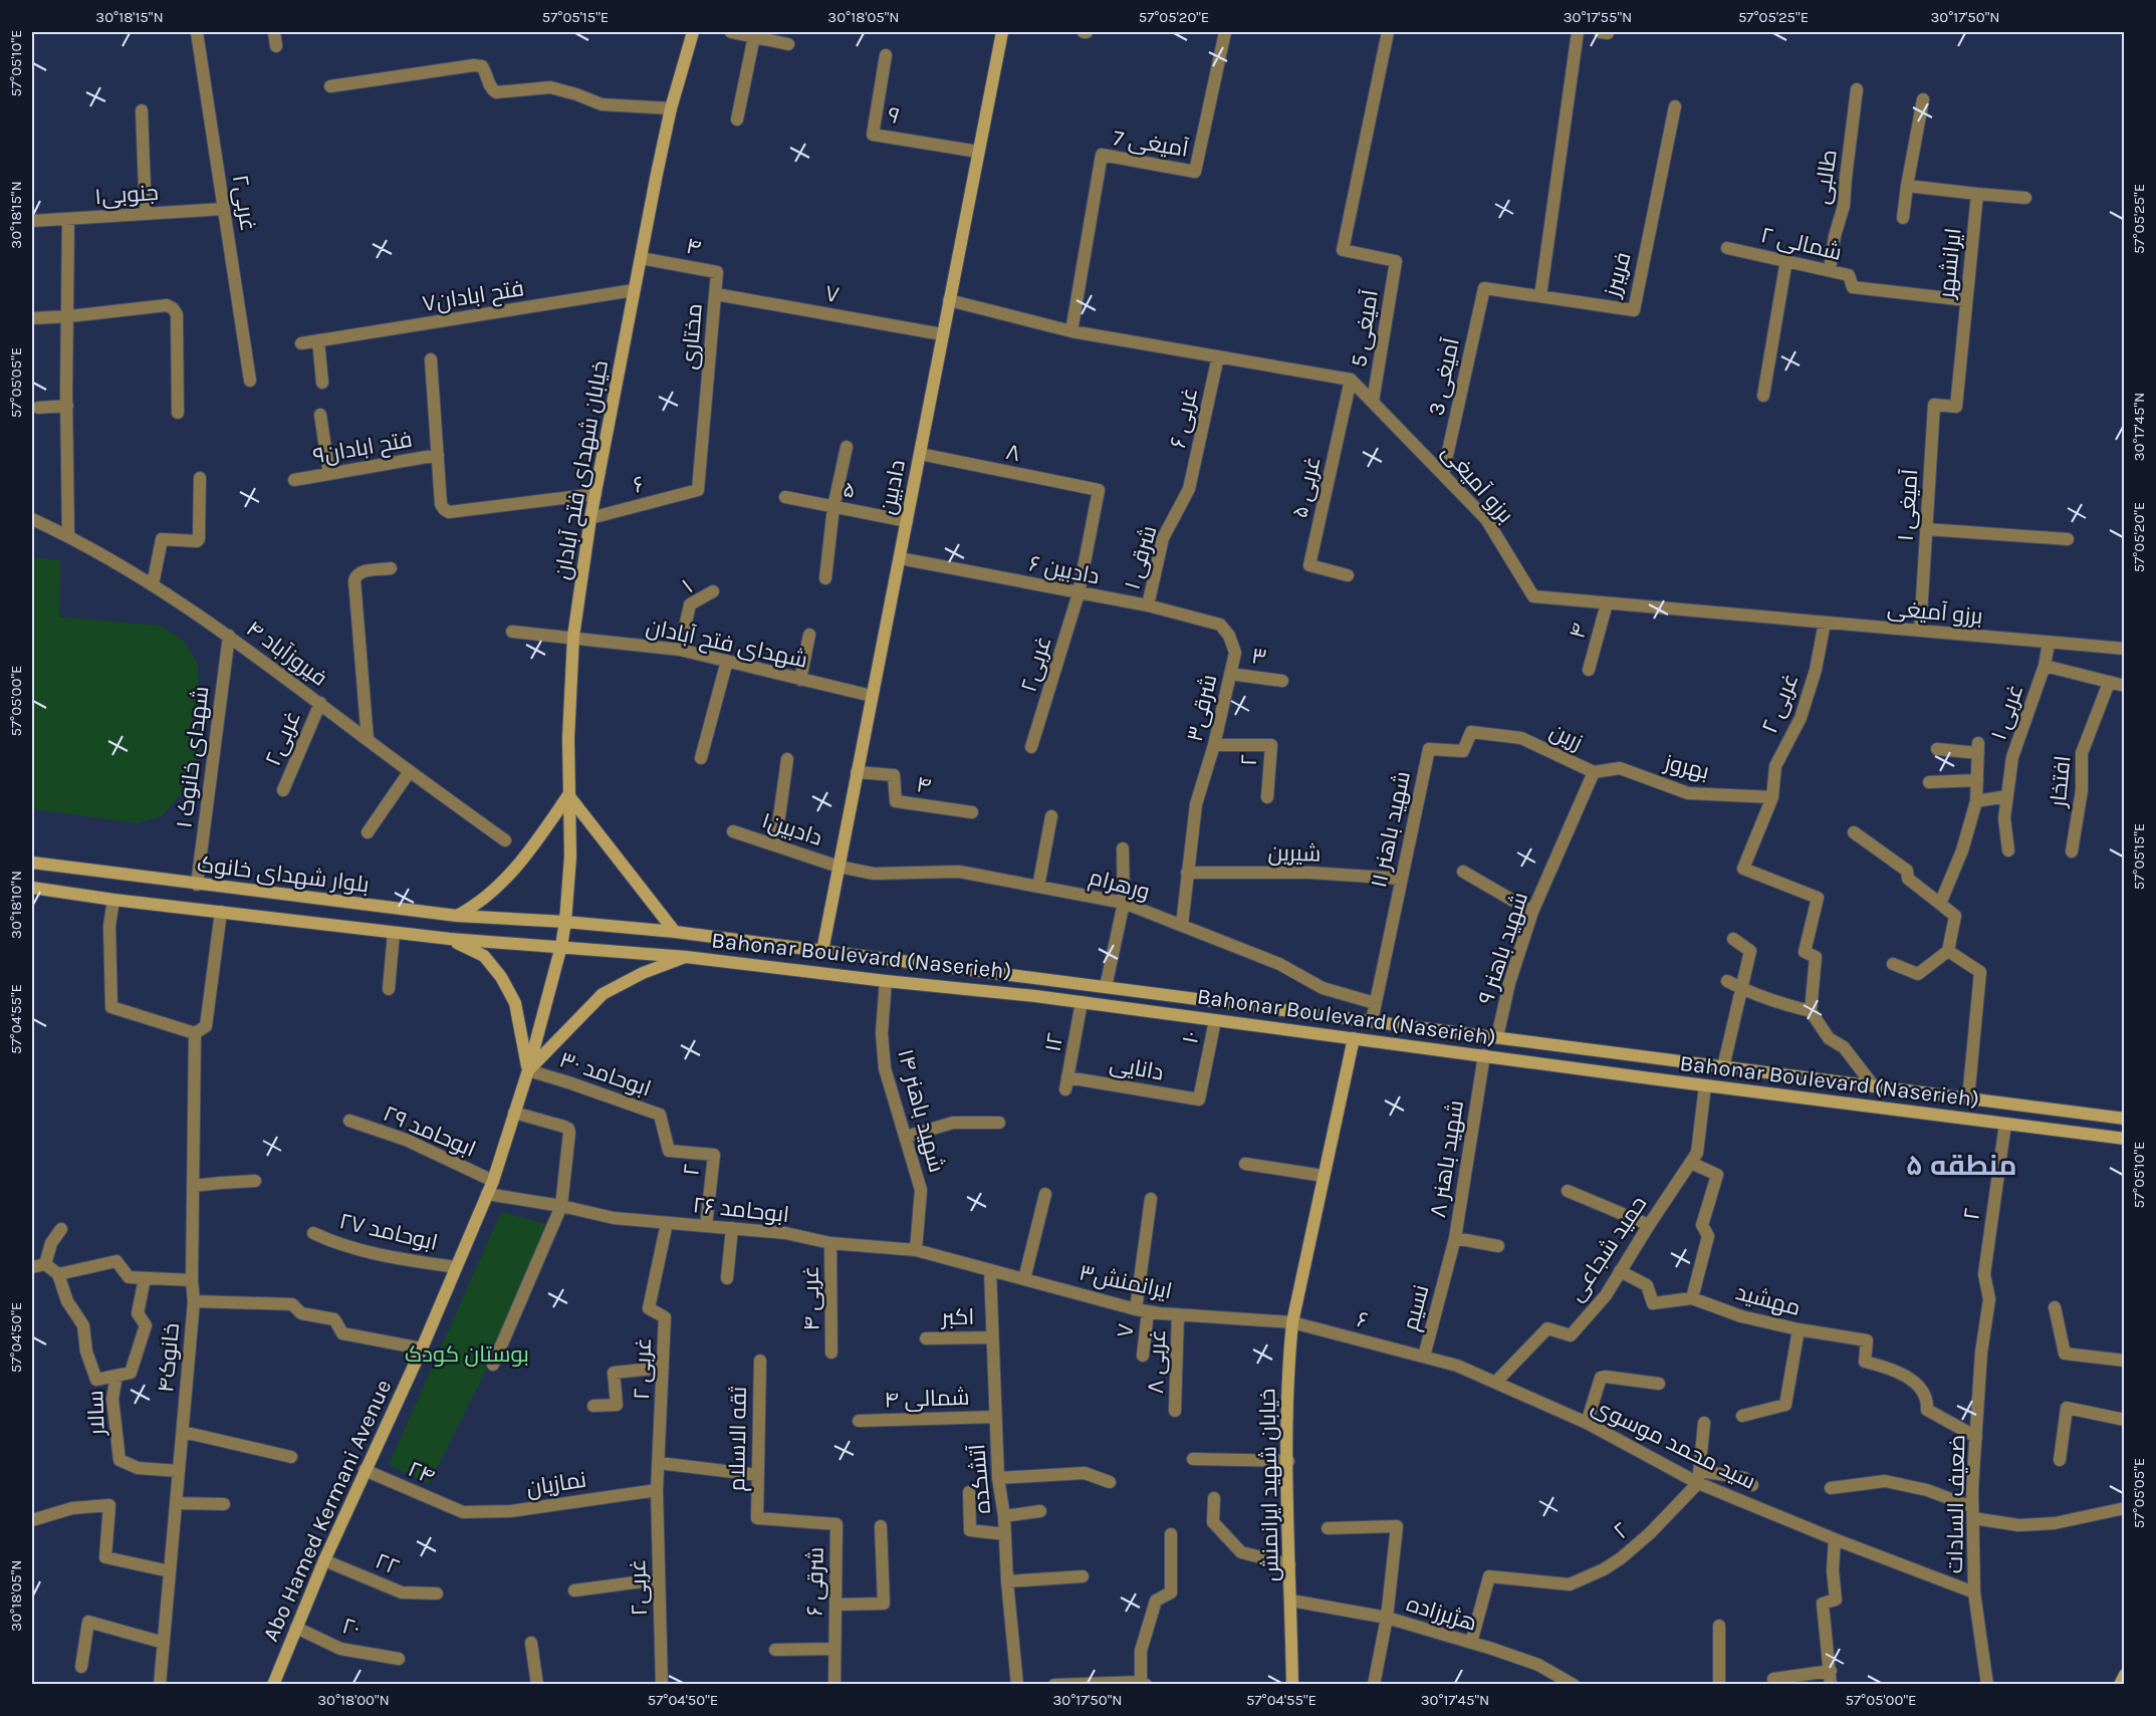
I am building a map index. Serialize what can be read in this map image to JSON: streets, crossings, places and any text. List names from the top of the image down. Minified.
{"streets":{"main road":["خیابان شهدای فتح آبادان","دادبین","بلوار شهدای خانوک","Bahonar Boulevard (Naserieh)","خیابان شهید ایرانمنش","Abo Hamed Kermani Avenue"],"street":["۹","آمیغی 7","طالبی","جنوبی۱","غربی۲","۲ شمالی","۴","ایرانشهر","فریبرز","۷","فتح ابادان۷","آمیغی 5","مختاری","آمیغی 3","۶ غربی","فتح ابادان۹","۸","برزو آمیغی","۶","۵ غربی","۵","آمیغی ۱","۱ شرقی","دادبین ۶","۱","شهدای فتح آبادان","فیروزآباد ۴","۳","۲ غربی","شرقی۳","۱ غربی","زرین","شهدای خانوک ۱","۲","بهروز","افتخار","دادبین۱","شهید باهنر ۱۱","شیرین","ورهرام","شهید باهنر ۹","۱۰","۱۲","دانایی","ابوحامد ۳۰","شهید باهنر ۱۴","ابوحامد ۲۹","شهید باهنر ۸","ابوحامد ۲۶","ابوحامد ۲۷","حمید شجاعی","ایرانمنش۳","۴ غربی","مهشید","نسیم","اکبر","خانوک۴","۸ غربی","۴ شمالی","سالار","ثقه الاسلام","سید محمد موسوی","۲۴","آتشکده","نمازیان","ضعیف السادات","۲۲","۶ شرقی","هژبرزاده","۲۰"]},"crossings":[["۹","دادبین"],["طالبی","۲ شمالی"],["جنوبی۱","غربی۲"],["غربی۲","۸"],["غربی۲","دادبین ۶"],["غربی۲","فیروزآباد ۴"],["غربی۲","۲ غربی"],["غربی۲","نمازیان"],["۲ شمالی","ایرانشهر"],["۴","۷"],["۴","مختاری"],["۴","خیابان شهدای فتح آبادان"],["۴","برزو آمیغی"],["۴","دادبین"],["ایرانشهر","آمیغی ۱"],["فریبرز","آمیغی 3"],["۷","مختاری"],["۷","دادبین"],["۷","ایرانمنش۳"],["فتح ابادان۷","خیابان شهدای فتح آبادان"],["آمیغی 5","برزو آمیغی"],["مختاری","۶"],["آمیغی 3","برزو آمیغی"],["۶ غربی","۱ شرقی"],["فتح ابادان۹","خیابان شهدای فتح آبادان"],["۸","دادبین"],["خیابان شهدای فتح آبادان","۶"],["خیابان شهدای فتح آبادان","شهدای فتح آبادان"],["خیابان شهدای فتح آبادان","بلوار شهدای خانوک"],["خیابان شهدای فتح آبادان","Bahonar Boulevard (Naserieh)"],["خیابان شهدای فتح آبادان","Abo Hamed Kermani Avenue"],["برزو آمیغی","۵ غربی"],["برزو آمیغی","آمیغی ۱"],["برزو آمیغی","۲ غربی"],["برزو آمیغی","۱ غربی"],["۶","ایرانمنش۳"],["۶","نسیم"],["۶","سید محمد موسوی"],["۶","خیابان شهید ایرانمنش"],["دادبین","۵"],["دادبین","دادبین ۶"],["دادبین","شهدای فتح آبادان"],["دادبین","دادبین۱"],["دادبین","ورهرام"],["دادبین","Bahonar Boulevard (Naserieh)"],["۱ شرقی","دادبین ۶"],["دادبین ۶","شرقی۳"],["۱","شهدای فتح آبادان"],["فیروزآباد ۴","شهدای خانوک ۱"],["۳","شرقی۳"],["۲ غربی","بهروز"],["۲ غربی","ابوحامد ۲۶"],["۲ غربی","نمازیان"],["شرقی۳","۲"],["شرقی۳","شیرین"],["شرقی۳","ورهرام"],["زرین","بهروز"],["زرین","شهید باهنر ۱۱"],["زرین","شهید باهنر ۹"],["شهدای خانوک ۱","بلوار شهدای خانوک"],["۲","Bahonar Boulevard (Naserieh)"],["۲","ابوحامد ۳۰"],["۲","ابوحامد ۲۶"],["۲","سید محمد موسوی"],["۲","ضعیف السادات"],["۲","هژبرزاده"],["بهروز","شهید باهنر ۹"],["دادبین۱","ورهرام"],["شهید باهنر ۱۱","شیرین"],["شهید باهنر ۱۱","ورهرام"],["شهید باهنر ۱۱","Bahonar Boulevard (Naserieh)"],["بلوار شهدای خانوک","Bahonar Boulevard (Naserieh)"],["بلوار شهدای خانوک","Abo Hamed Kermani Avenue"],["شهید باهنر ۹","Bahonar Boulevard (Naserieh)"],["Bahonar Boulevard (Naserieh)","۱۰"],["Bahonar Boulevard (Naserieh)","۱۲"],["Bahonar Boulevard (Naserieh)","شهید باهنر ۱۴"],["Bahonar Boulevard (Naserieh)","شهید باهنر ۸"],["Bahonar Boulevard (Naserieh)","خیابان شهید ایرانمنش"],["Bahonar Boulevard (Naserieh)","Abo Hamed Kermani Avenue"],["۱۰","دانایی"],["۱۲","دانایی"],["ابوحامد ۳۰","Abo Hamed Kermani Avenue"],["شهید باهنر ۱۴","ابوحامد ۲۶"],["ابوحامد ۲۹","Abo Hamed Kermani Avenue"],["شهید باهنر ۸","نسیم"],["ابوحامد ۲۶","ایرانمنش۳"],["ابوحامد ۲۶","۴ غربی"],["ابوحامد ۲۶","آتشکده"],["ابوحامد ۲۶","Abo Hamed Kermani Avenue"],["ابوحامد ۲۷","Abo Hamed Kermani Avenue"],["حمید شجاعی","سید محمد موسوی"],["ایرانمنش۳","۸ غربی"],["ایرانمنش۳","آتشکده"],["ایرانمنش۳","خیابان شهید ایرانمنش"],["مهشید","ضعیف السادات"],["نسیم","سید محمد موسوی"],["اکبر","آتشکده"],["خانوک۴","سالار"],["۴ شمالی","آتشکده"],["ثقه الاسلام","۶ شرقی"],["سید محمد موسوی","ضعیف السادات"],["۲۴","نمازیان"],["۲۴","Abo Hamed Kermani Avenue"],["خیابان شهید ایرانمنش","هژبرزاده"],["Abo Hamed Kermani Avenue","۲۲"],["Abo Hamed Kermani Avenue","۲۰"]],"districts":["منطقه ۵"],"parks":["بوستان کودک"],"coordinates":["30°18'15\"N","57°05'15\"E","30°18'05\"N","57°05'20\"E","30°17'55\"N","57°05'25\"E","30°17'50\"N","57°05'10\"E","57°05'05\"E","30°17'45\"N","57°05'00\"E","30°18'10\"N","57°04'55\"E","57°04'50\"E","30°18'00\"N"]}
